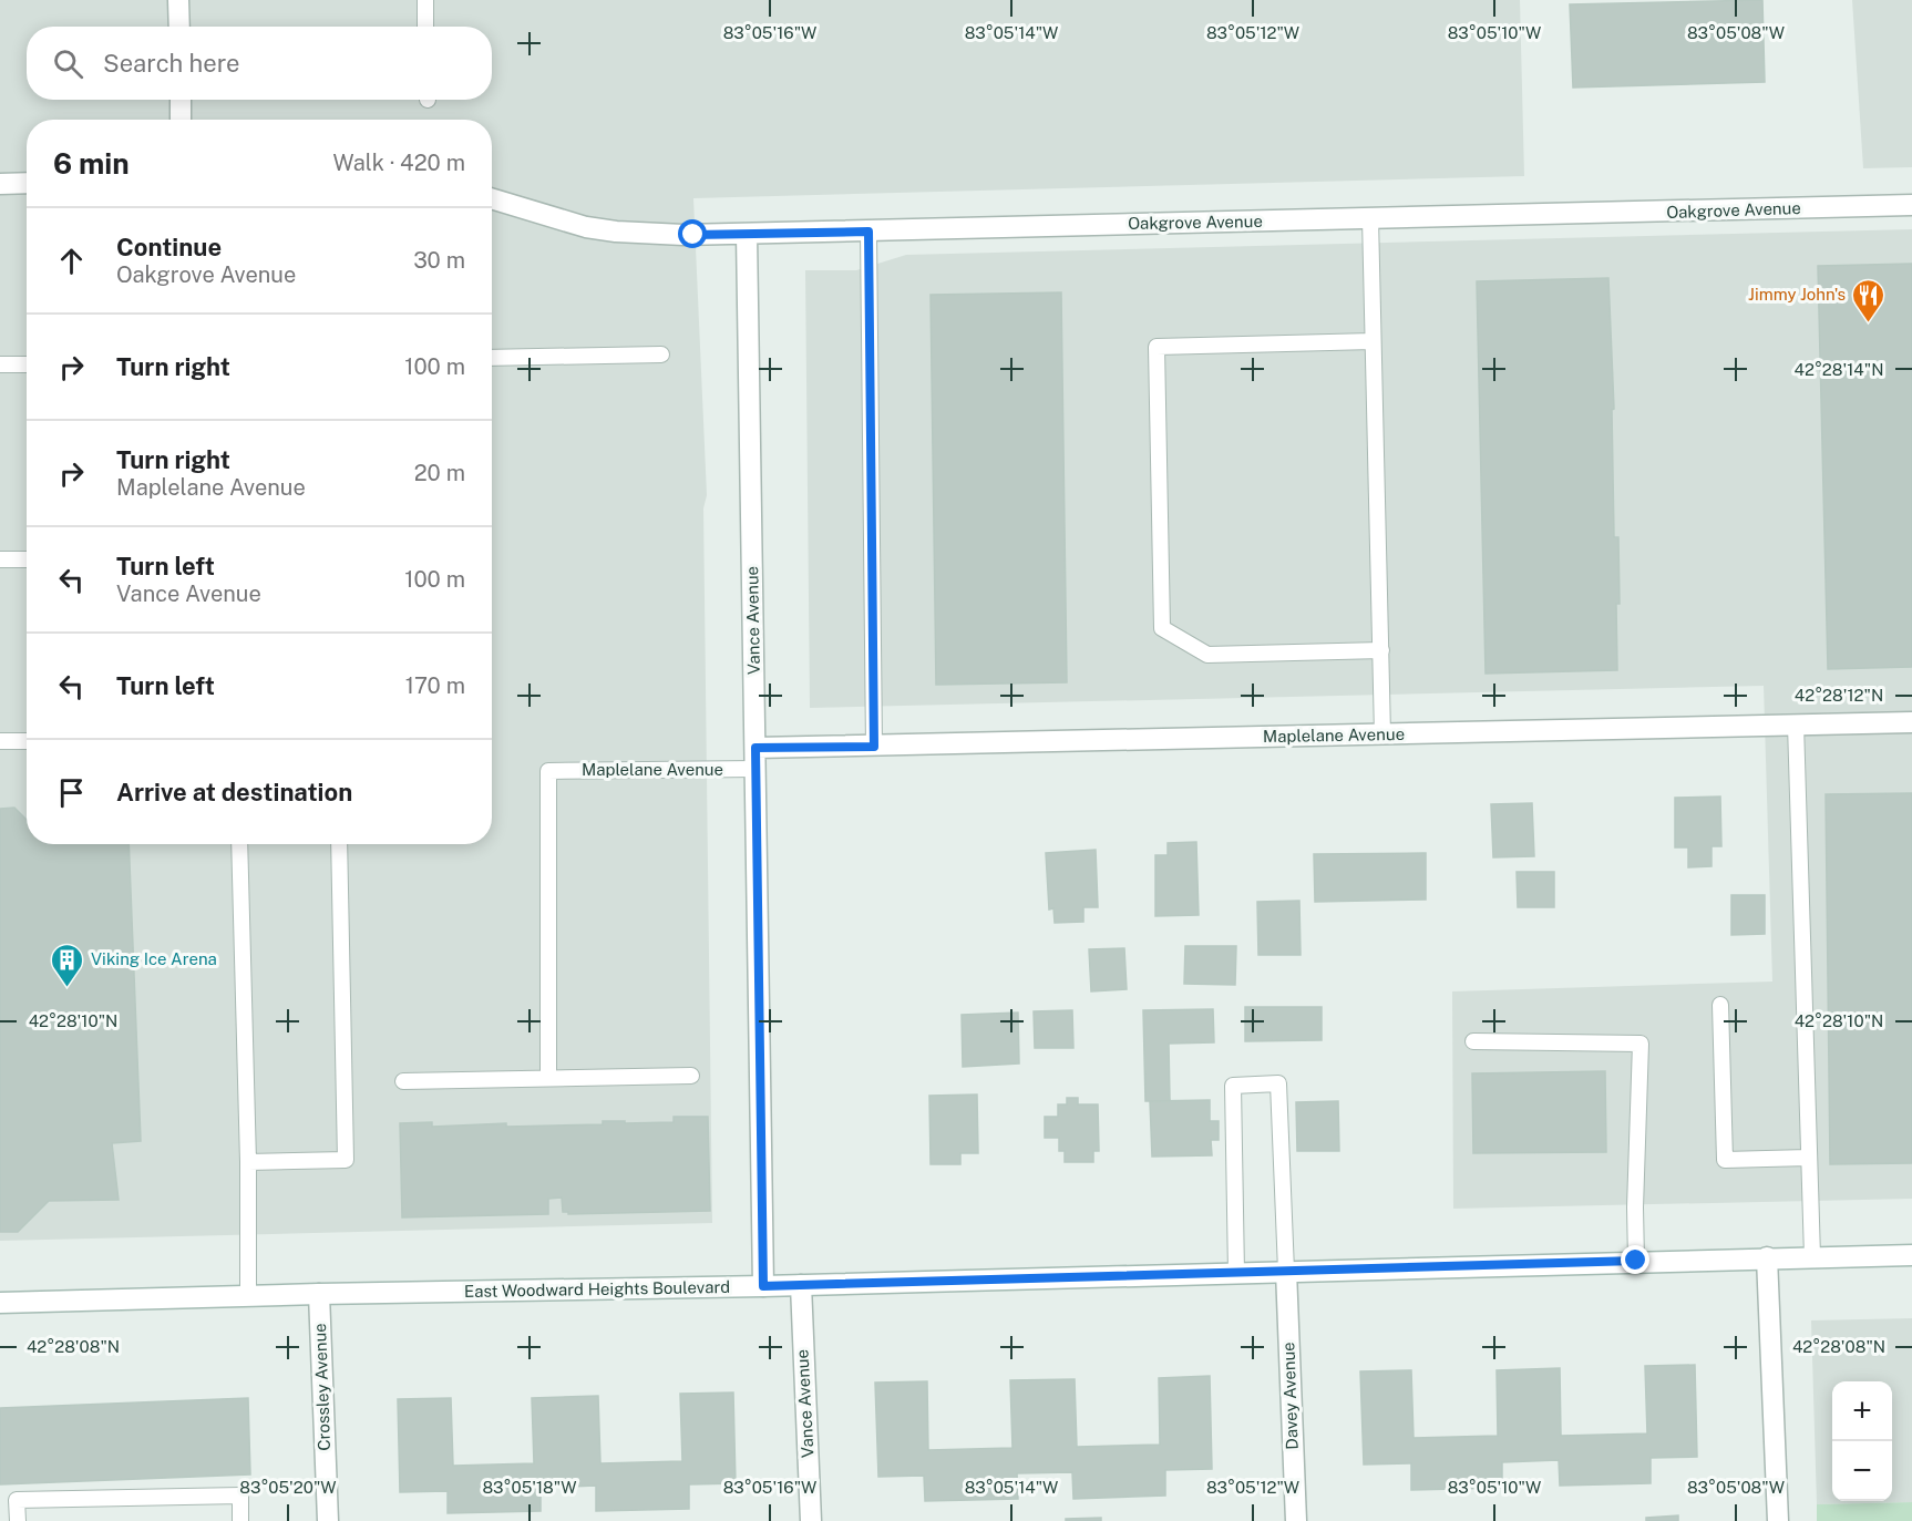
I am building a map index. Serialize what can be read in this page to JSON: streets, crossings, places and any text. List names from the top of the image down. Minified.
{"streets":{"street":["Oakgrove Avenue","Vance Avenue","Maplelane Avenue","East Woodward Heights Boulevard","Crossley Avenue","Davey Avenue"]},"crossings":[["Oakgrove Avenue","Vance Avenue"],["Vance Avenue","Maplelane Avenue"],["Vance Avenue","East Woodward Heights Boulevard"],["East Woodward Heights Boulevard","Crossley Avenue"],["East Woodward Heights Boulevard","Davey Avenue"]],"places":{"restaurant":["Jimmy John's"],"building":["Viking Ice Arena"]},"page":{"search":"Search here","heading":["6 min","Walk · 420 m"],"list":[["Continue","Oakgrove Avenue","30 m"],["Turn right","100 m"],["Turn right","Maplelane Avenue","20 m"],["Turn left","Vance Avenue","100 m"],["Turn left","170 m"],"Arrive at destination"],"map_buttons":["+","−"]},"coordinates":["83°05'16\"W","83°05'14\"W","83°05'12\"W","83°05'10\"W","83°05'08\"W","42°28'14\"N","42°28'12\"N","42°28'10\"N","42°28'08\"N","83°05'20\"W","83°05'18\"W"]}
